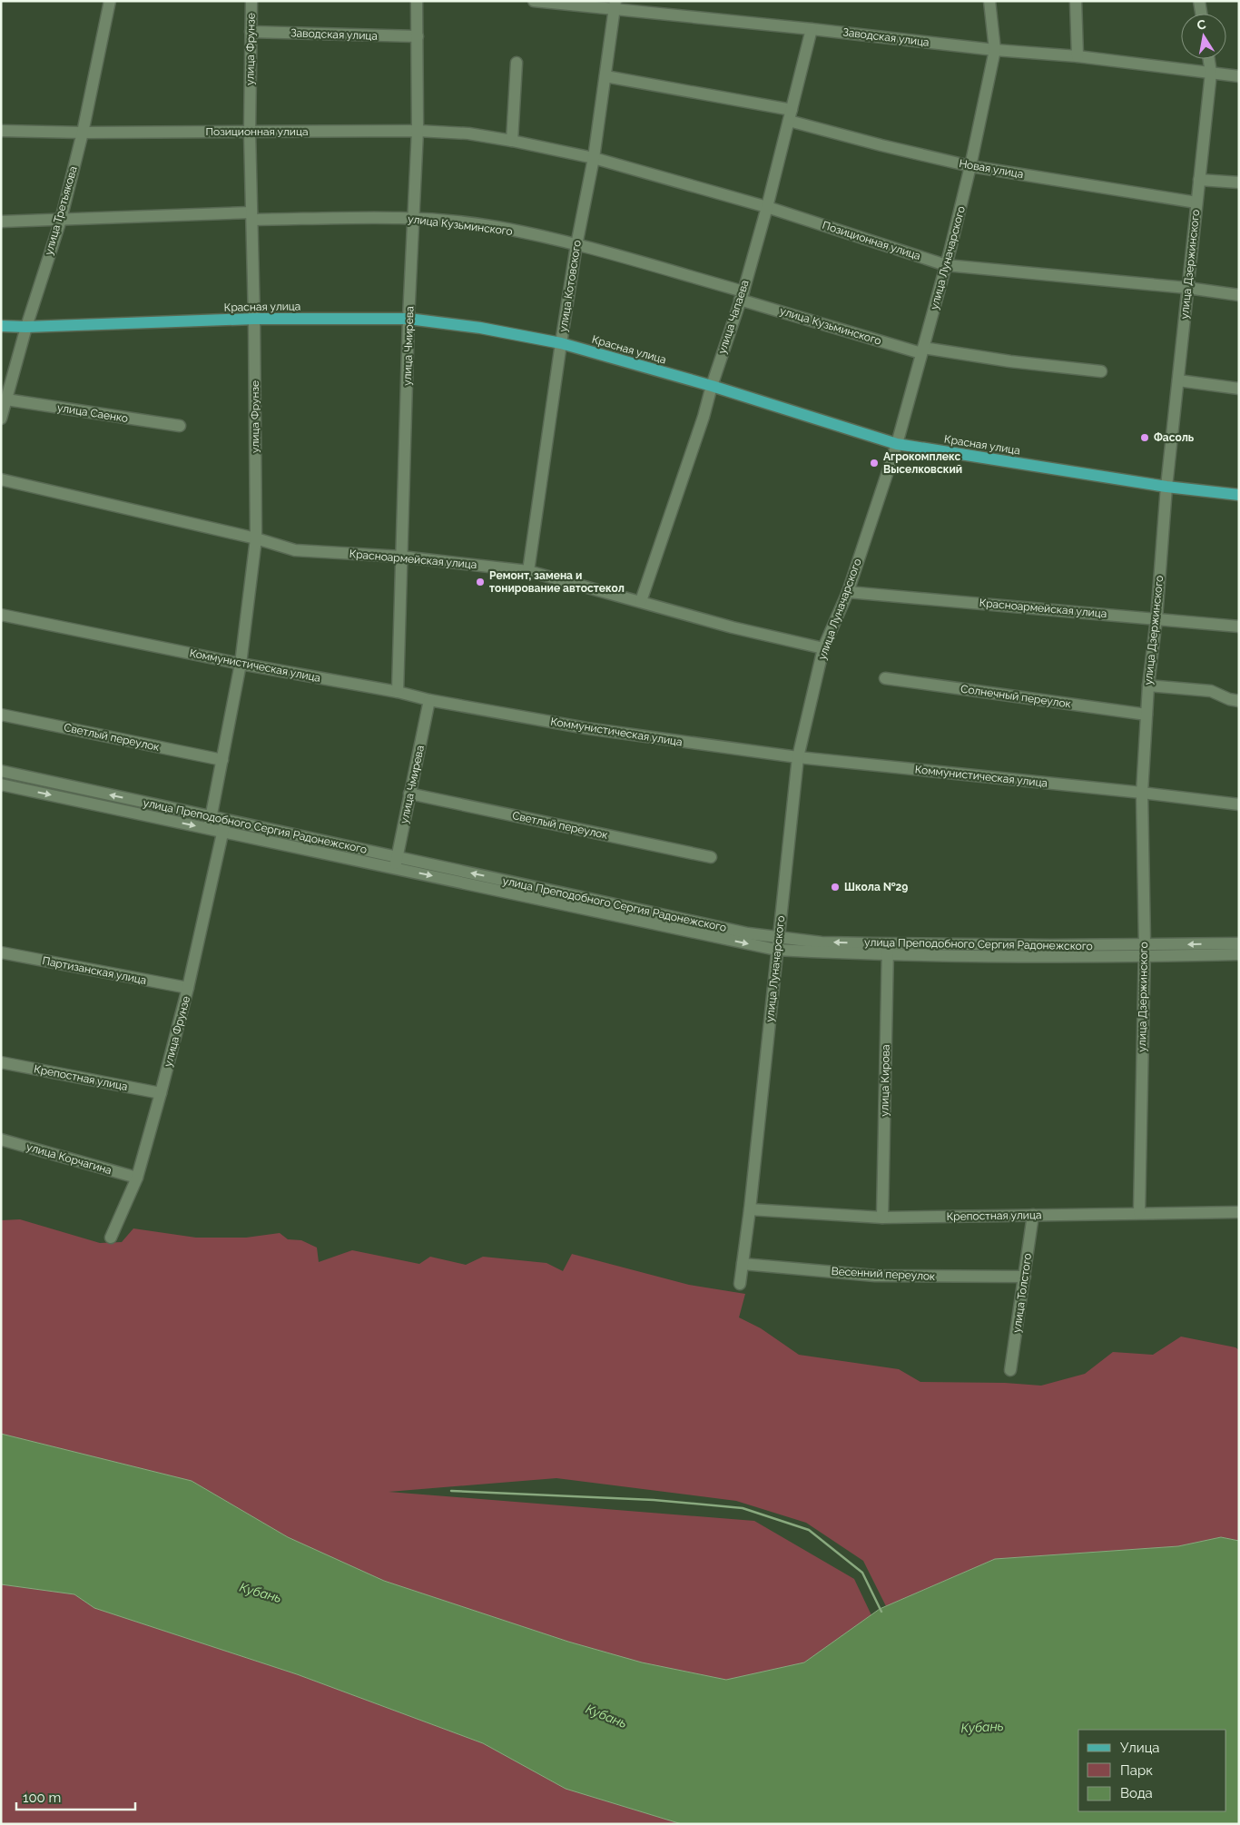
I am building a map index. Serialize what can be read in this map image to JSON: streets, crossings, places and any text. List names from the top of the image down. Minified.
{"streets":{"main road":["Красная улица"],"street":["Заводская улица","улица Фрунзе","Позиционная улица","Новая улица","улица Третьякова","улица Кузьминского","улица Луначарского","улица Дзержинского","улица Котовского","улица Чапаева","улица Чмирева","улица Саенко","Красноармейская улица","Коммунистическая улица","Солнечный переулок","Светлый переулок","улица Преподобного Сергия Радонежского","Партизанская улица","Крепостная улица","улица Кирова","улица Корчагина","Весенний переулок","улица Толстого"]},"crossings":[["Заводская улица","улица Фрунзе"],["Заводская улица","улица Луначарского"],["Заводская улица","улица Дзержинского"],["Заводская улица","улица Котовского"],["Заводская улица","улица Чапаева"],["Заводская улица","улица Чмирева"],["улица Фрунзе","Позиционная улица"],["улица Фрунзе","улица Кузьминского"],["улица Фрунзе","Красная улица"],["улица Фрунзе","Красноармейская улица"],["улица Фрунзе","Коммунистическая улица"],["улица Фрунзе","Светлый переулок"],["улица Фрунзе","улица Преподобного Сергия Радонежского"],["улица Фрунзе","Партизанская улица"],["улица Фрунзе","Крепостная улица"],["улица Фрунзе","улица Корчагина"],["Позиционная улица","улица Третьякова"],["Позиционная улица","улица Луначарского"],["Позиционная улица","улица Дзержинского"],["Позиционная улица","улица Котовского"],["Позиционная улица","улица Чапаева"],["Позиционная улица","улица Чмирева"],["Новая улица","улица Луначарского"],["Новая улица","улица Дзержинского"],["Новая улица","улица Котовского"],["Новая улица","улица Чапаева"],["улица Третьякова","улица Кузьминского"],["улица Третьякова","Красная улица"],["улица Третьякова","улица Саенко"],["улица Кузьминского","улица Луначарского"],["улица Кузьминского","улица Котовского"],["улица Кузьминского","улица Чапаева"],["улица Кузьминского","улица Чмирева"],["улица Луначарского","Красная улица"],["улица Луначарского","Красноармейская улица"],["улица Луначарского","Коммунистическая улица"],["улица Луначарского","улица Преподобного Сергия Радонежского"],["улица Луначарского","Крепостная улица"],["улица Луначарского","Весенний переулок"],["улица Дзержинского","Красная улица"],["улица Дзержинского","Красноармейская улица"],["улица Дзержинского","Коммунистическая улица"],["улица Дзержинского","Солнечный переулок"],["улица Дзержинского","улица Преподобного Сергия Радонежского"],["улица Дзержинского","Крепостная улица"],["улица Котовского","Красная улица"],["улица Котовского","Красноармейская улица"],["Красная улица","улица Чапаева"],["Красная улица","улица Чмирева"],["улица Чапаева","Красноармейская улица"],["улица Чмирева","Красноармейская улица"],["улица Чмирева","Коммунистическая улица"],["улица Чмирева","Светлый переулок"],["улица Чмирева","улица Преподобного Сергия Радонежского"],["улица Преподобного Сергия Радонежского","улица Кирова"],["Крепостная улица","улица Кирова"],["Крепостная улица","улица Толстого"],["Весенний переулок","улица Толстого"]],"water":["Кубань"],"places":["Фасоль","Агрокомплекс Выселковский","Ремонт, замена и тонирование автостекол","Школа №29"],"legend":["Улица","Парк","Вода"],"scale_bar":"100 m","north":"top"}
